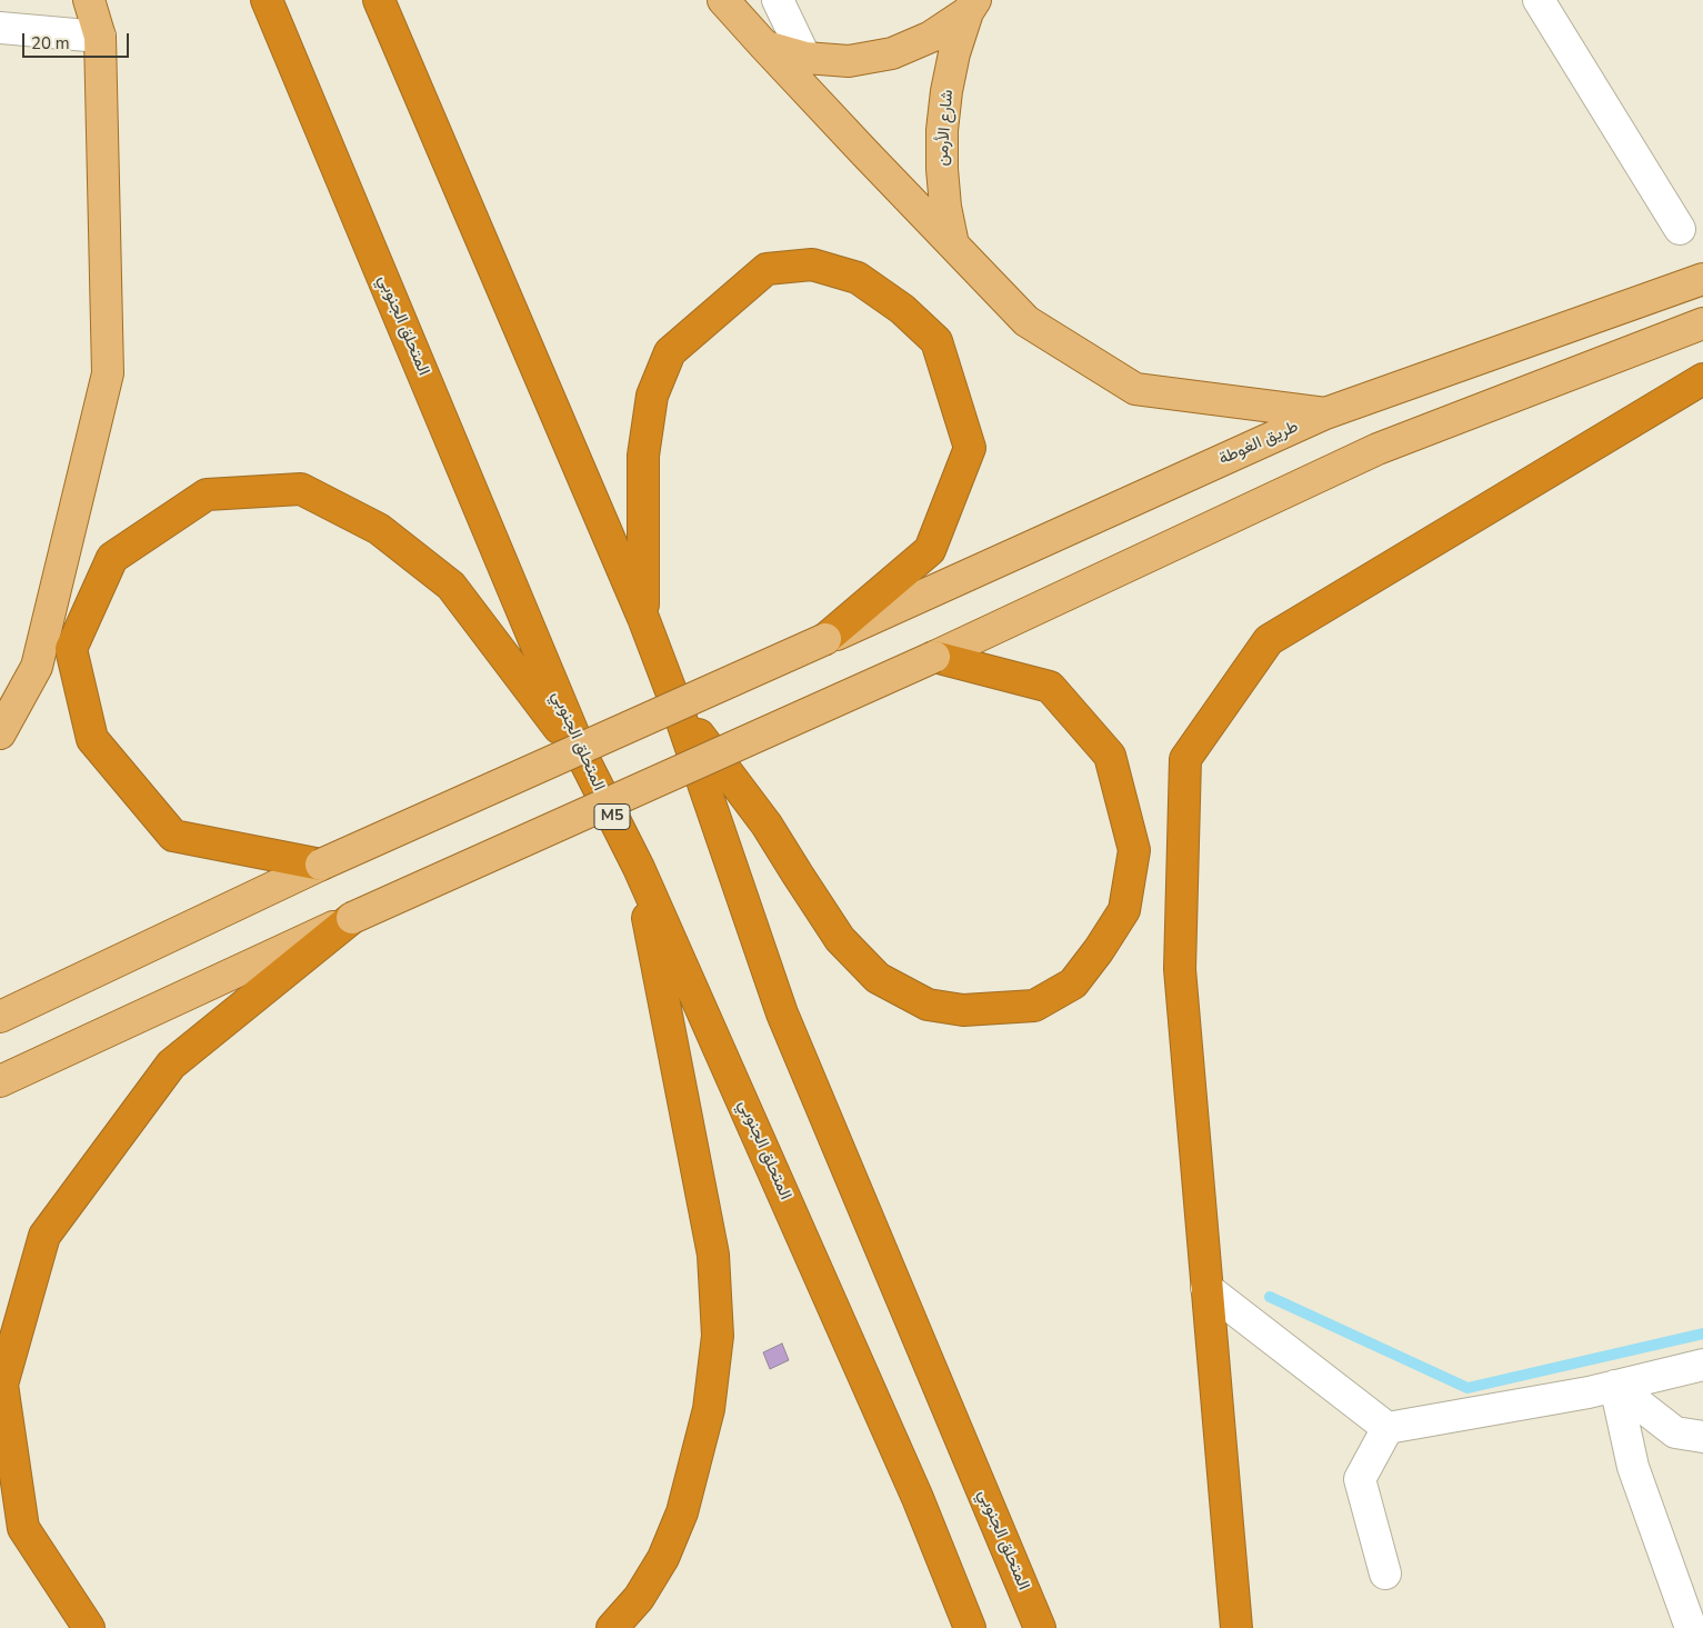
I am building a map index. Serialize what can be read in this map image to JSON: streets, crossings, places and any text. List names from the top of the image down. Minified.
{"streets":{"highway":["المتحلق الجنوبي","M5"],"main road":["شارع الأرمن","طريق الغوطة"]},"crossings":[["المتحلق الجنوبي","طريق الغوطة"]],"scale_bar":"20 m"}
